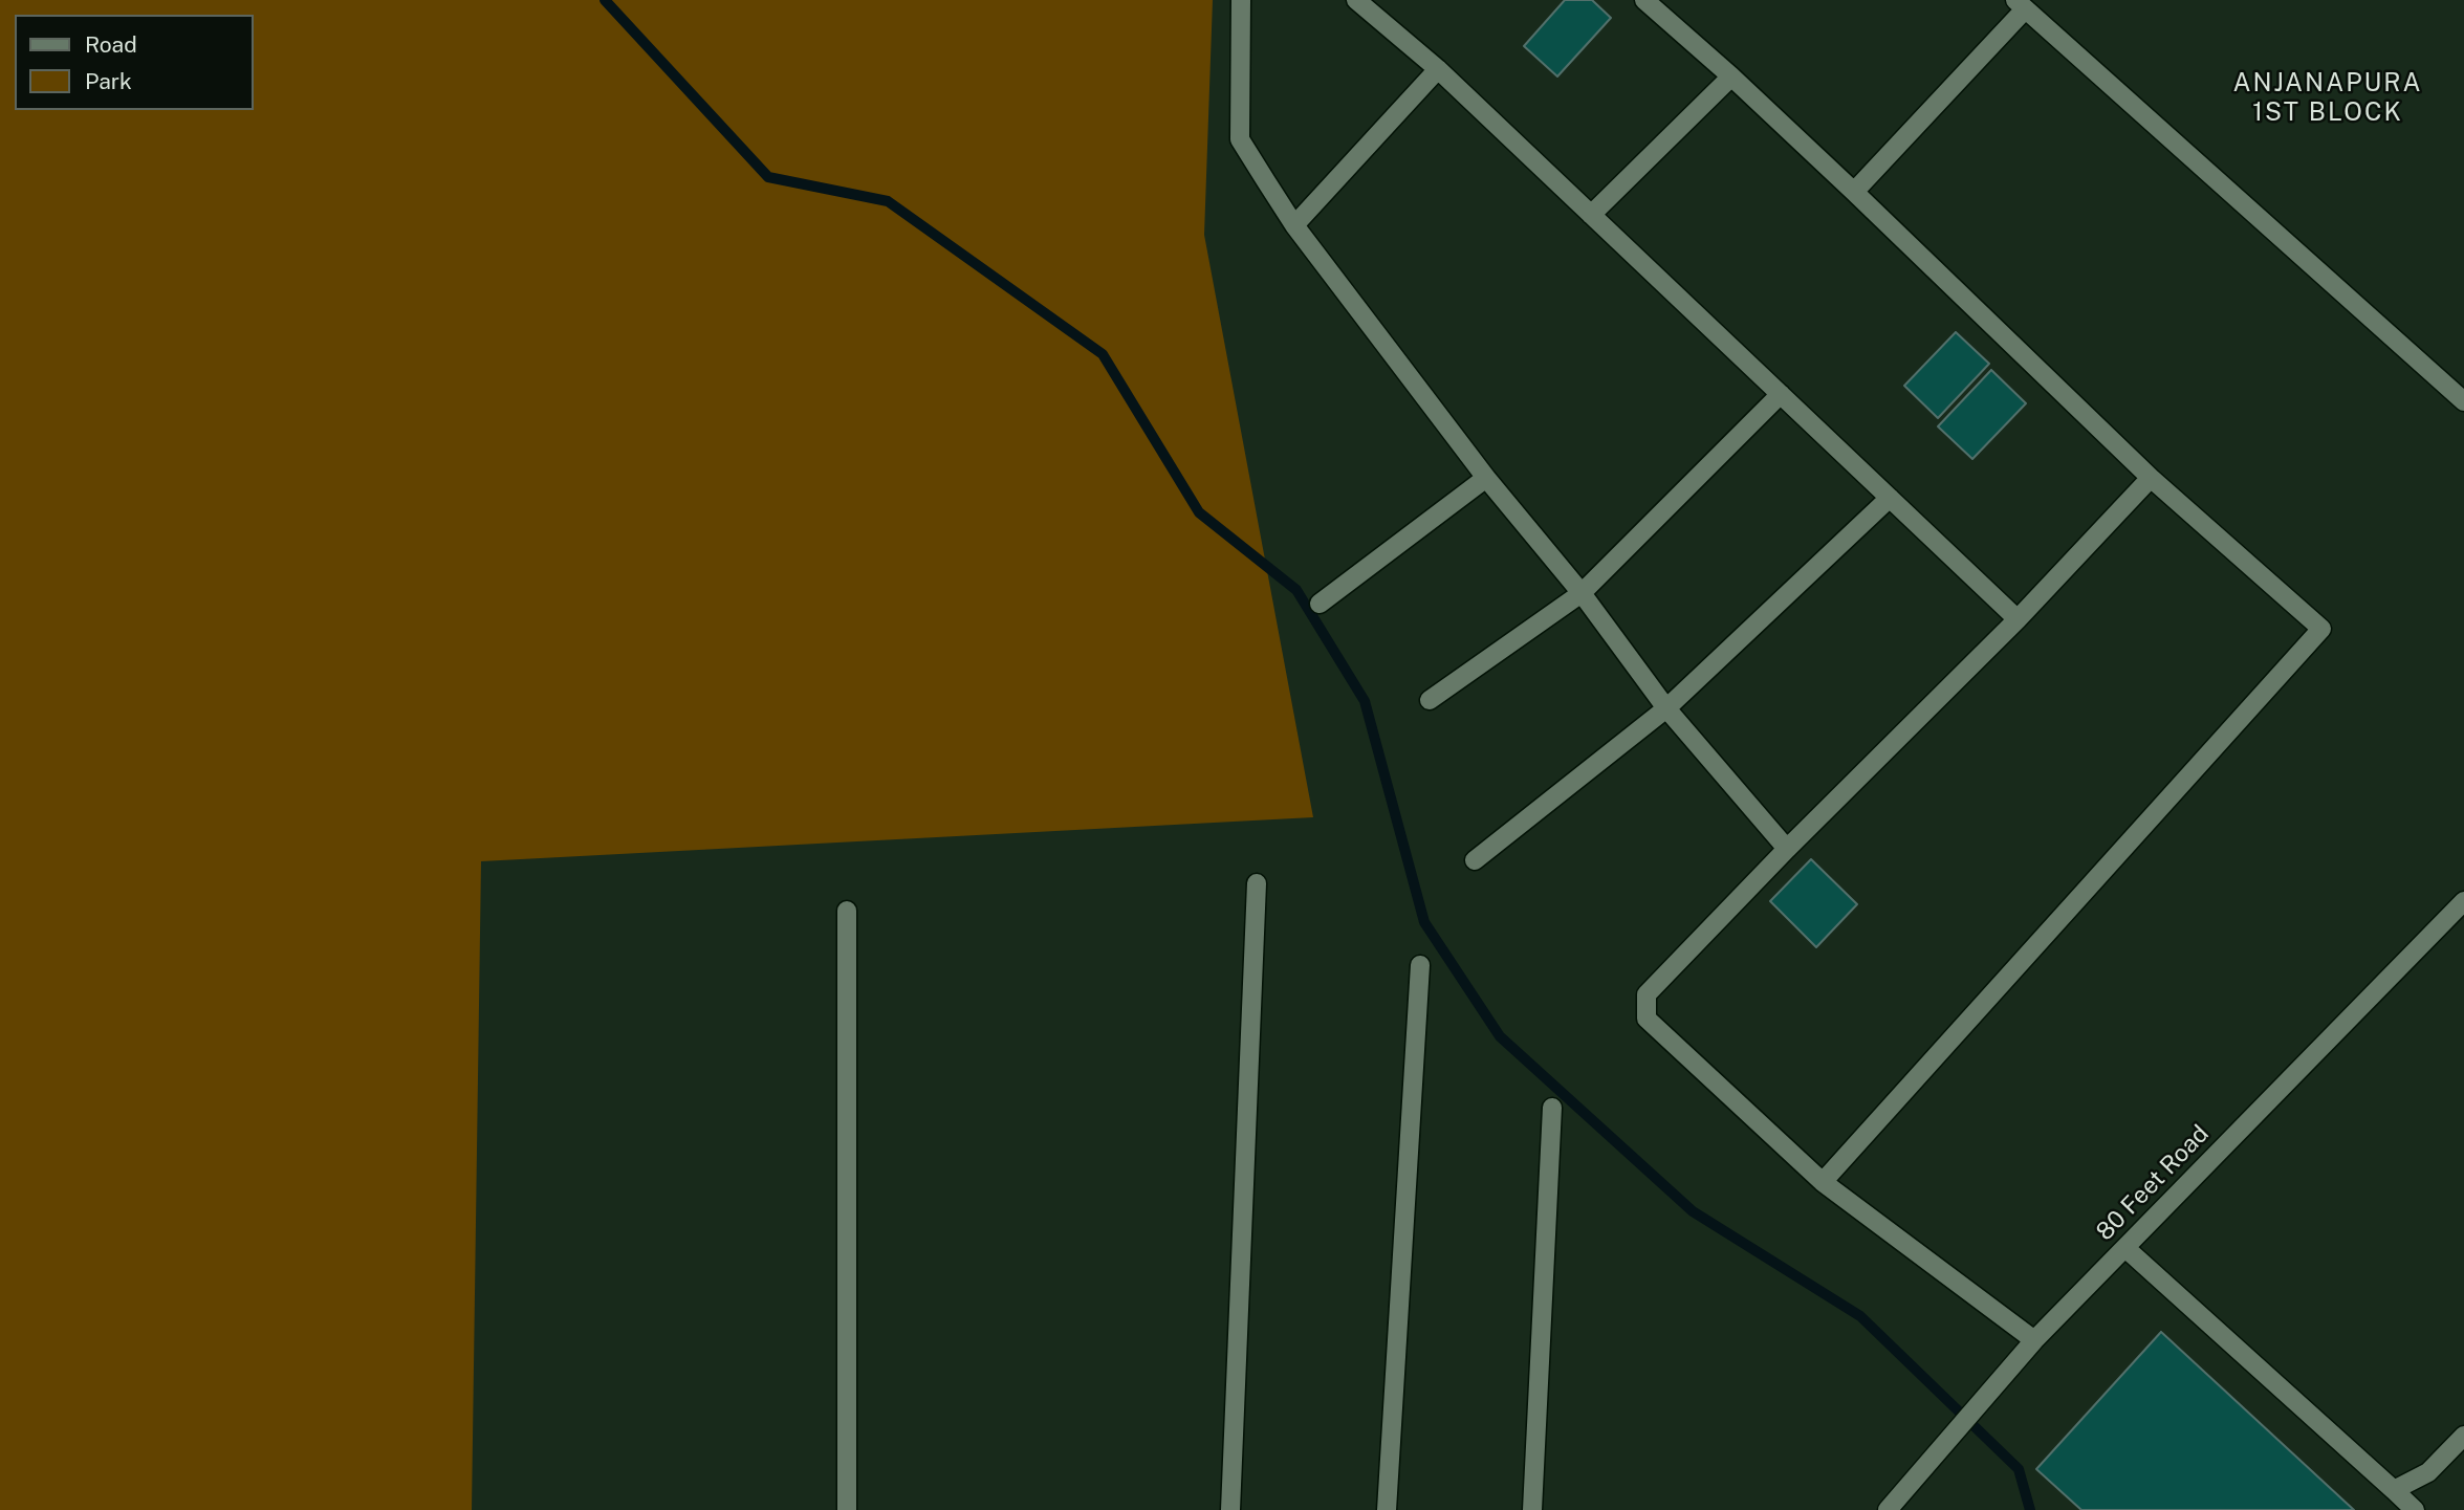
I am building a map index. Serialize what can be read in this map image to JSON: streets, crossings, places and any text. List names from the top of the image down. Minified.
{"streets":{"street":["80 Feet Road"]},"districts":["ANJANAPURA 1ST BLOCK"],"legend":["Road","Park"]}
